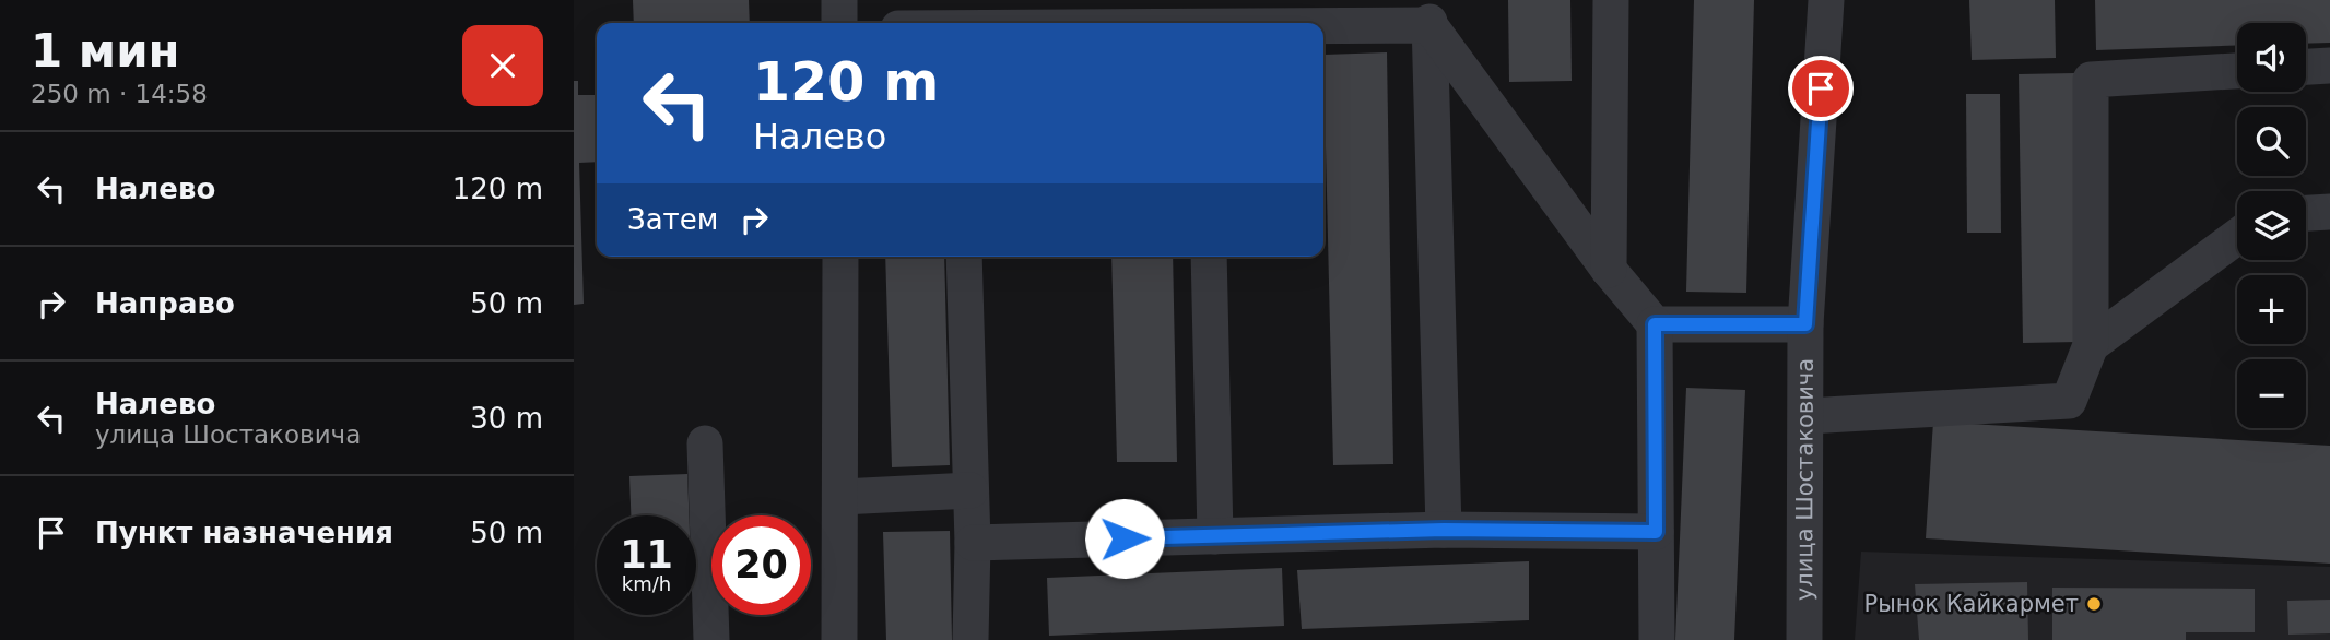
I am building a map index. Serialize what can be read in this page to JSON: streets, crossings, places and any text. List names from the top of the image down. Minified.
{"streets":{"street":["улица Шостаковича"]},"places":["Рынок Кайкармет"],"page":{"heading":["1 мин","250 m · 14:58"],"map_buttons":["+","−"],"turn":["120 m","Налево"],"list":[{"name":"Налево","value":"120 m"},{"name":"Направо","value":"50 m"},{"name":"Налево","note":"улица Шостаковича","value":"30 m"},{"name":"Пункт назначения","value":"50 m"}],"then":"Затем","speed":"11 km/h","limit":"20"}}
